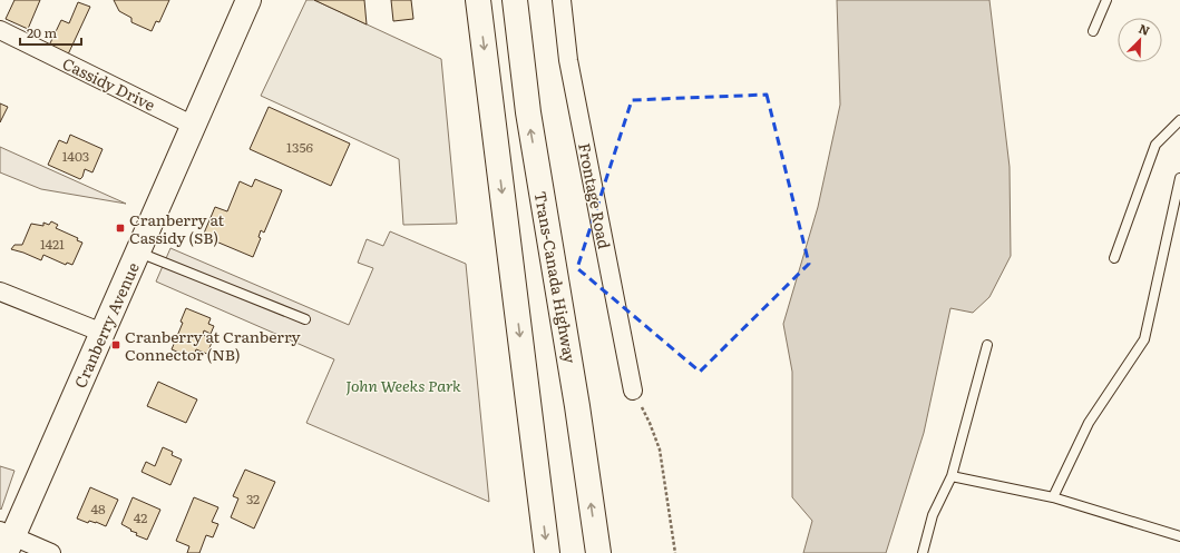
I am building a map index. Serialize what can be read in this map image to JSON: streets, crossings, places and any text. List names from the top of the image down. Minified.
{"streets":{"main road":["Trans-Canada Highway","Cranberry Avenue"],"street":["Cassidy Drive","Frontage Road"]},"crossings":[["Cassidy Drive","Cranberry Avenue"]],"parks":["John Weeks Park"],"places":{"transit":["Cranberry at Cassidy (SB)","Cranberry at Cranberry Connector (NB)"]},"house_numbers":["1356","1403","1421","32","48","42"],"scale_bar":"20 m","north":"top right"}
